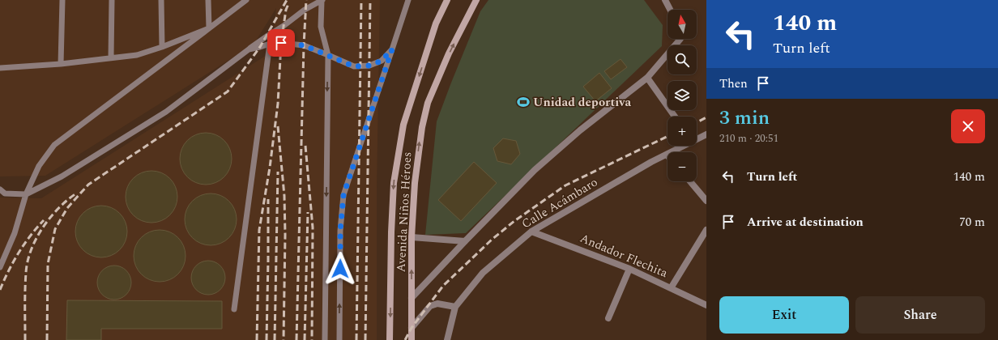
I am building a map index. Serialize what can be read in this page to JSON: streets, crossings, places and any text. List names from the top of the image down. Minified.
{"streets":{"main road":["Avenida Niños Héroes"],"street":["Calle Acámbaro","Andador Flechita"]},"crossings":[["Calle Acámbaro","Andador Flechita"]],"places":{"sports":["Unidad deportiva"]},"north":"top","page":{"turn":["140 m","Turn left"],"map_buttons":["+","−"],"then":"Then","heading":["3 min","210 m · 20:51"],"list":[{"name":"Turn left","value":"140 m"},{"name":"Arrive at destination","value":"70 m"}],"buttons":["Exit","Share"]}}
